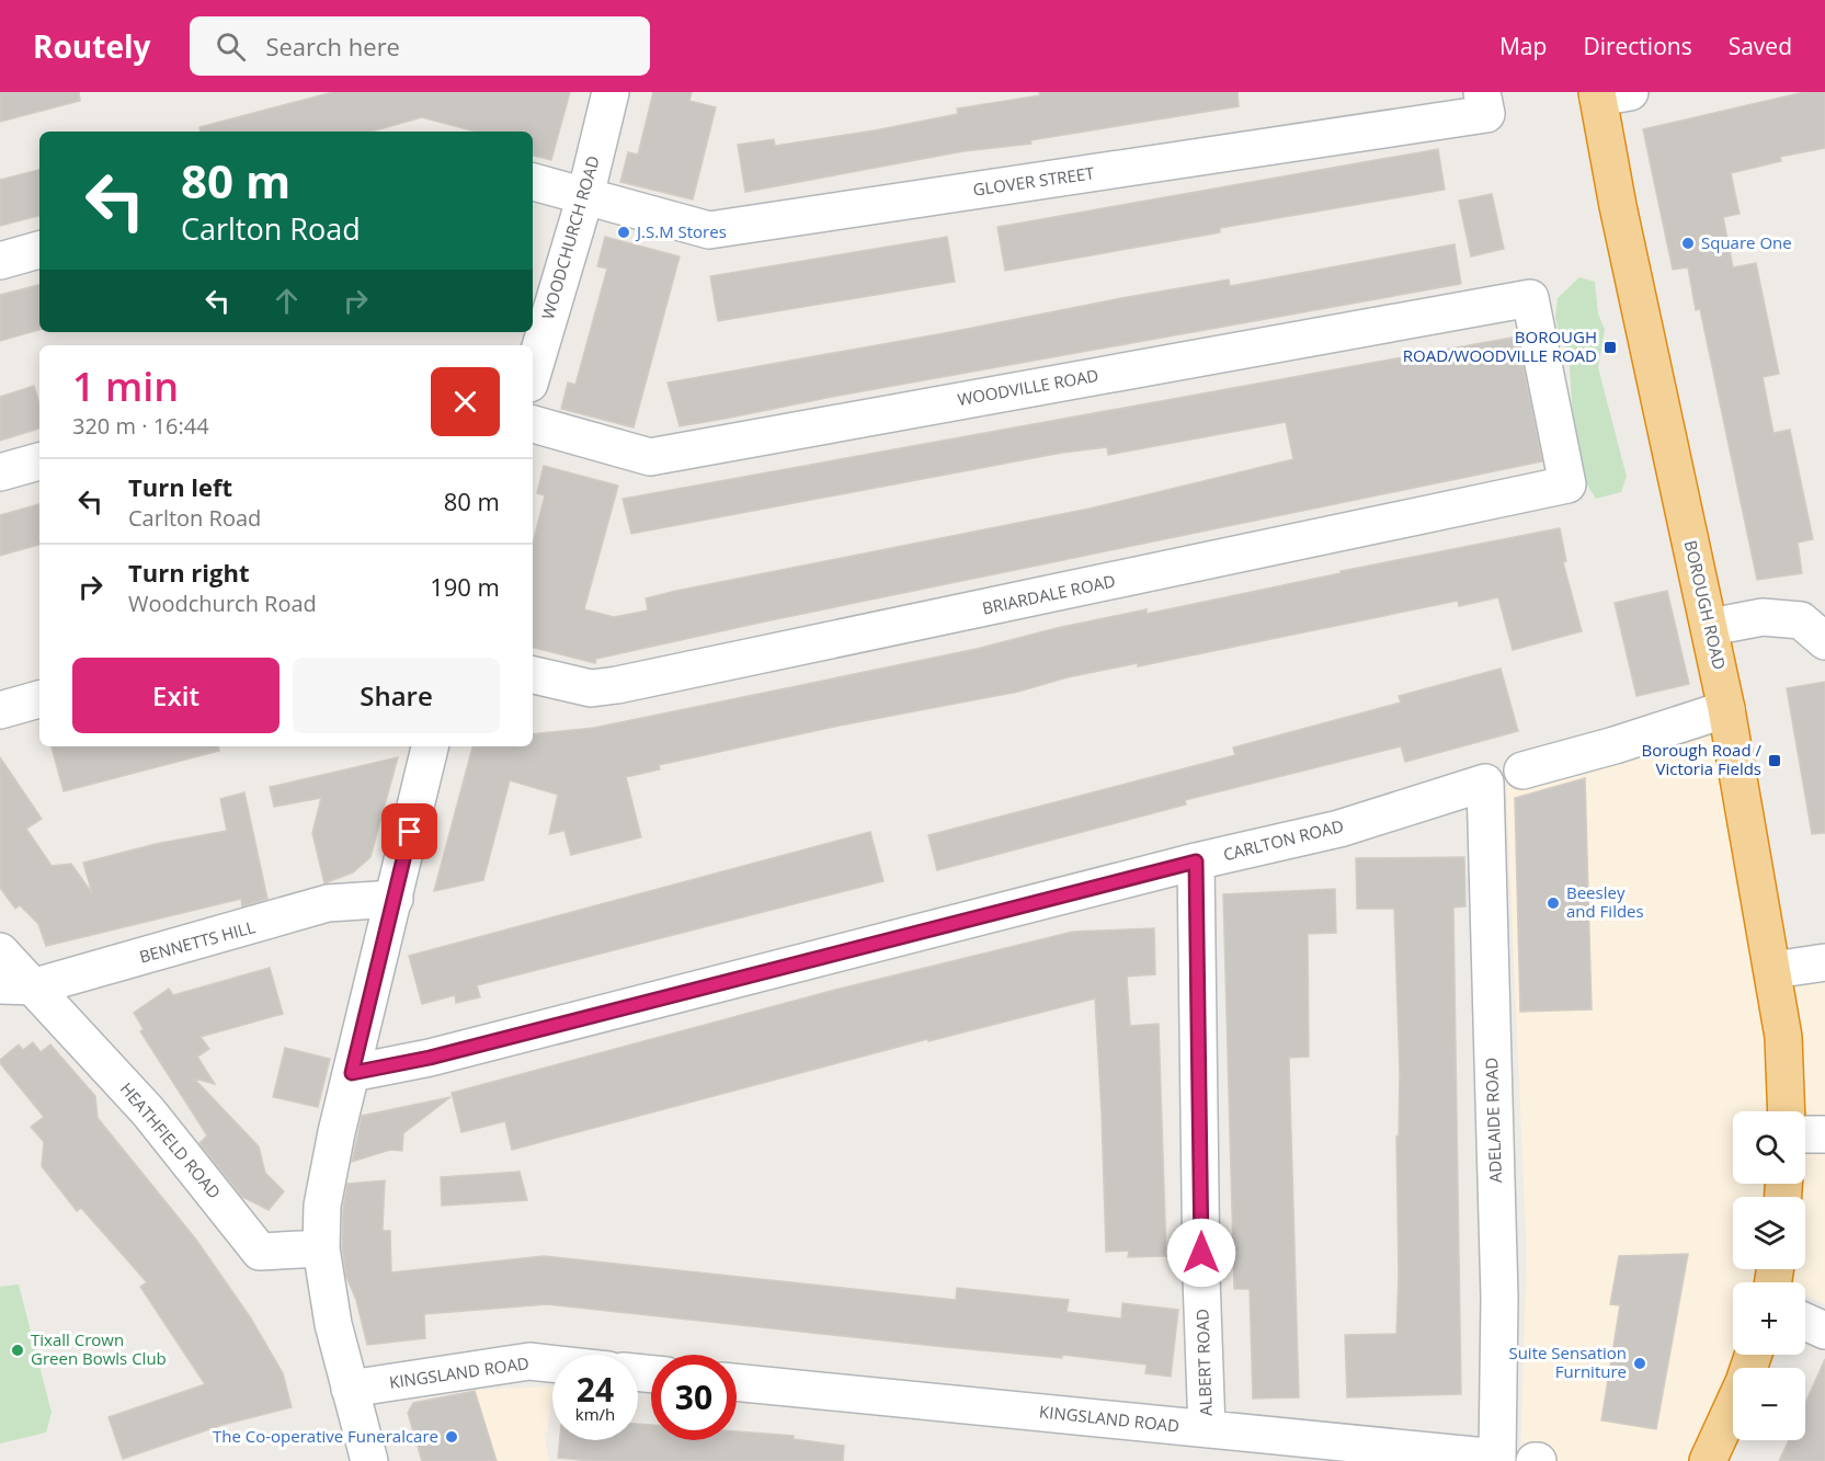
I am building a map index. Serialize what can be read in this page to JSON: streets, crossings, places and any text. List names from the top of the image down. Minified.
{"streets":{"highway":["BOROUGH ROAD"],"street":["GLOVER STREET","WOODCHURCH ROAD","WOODVILLE ROAD","BRIARDALE ROAD","CARLTON ROAD","BENNETTS HILL","ADELAIDE ROAD","HEATHFIELD ROAD","ALBERT ROAD","KINGSLAND ROAD"]},"crossings":[["GLOVER STREET","WOODCHURCH ROAD"],["WOODVILLE ROAD","BRIARDALE ROAD"],["CARLTON ROAD","ADELAIDE ROAD"],["CARLTON ROAD","ALBERT ROAD"],["BENNETTS HILL","HEATHFIELD ROAD"],["ADELAIDE ROAD","KINGSLAND ROAD"],["ALBERT ROAD","KINGSLAND ROAD"]],"places":{"other":["J.S.M Stores","Square One","Beesley and Fildes","Tixall Crown Green Bowls Club","Suite Sensation Furniture","The Co-operative Funeralcare"],"transit":["BOROUGH ROAD/WOODVILLE ROAD","Borough Road / Victoria Fields"]},"page":{"header":"Routely","search":"Search here","nav":["Map","Directions","Saved"],"turn":["80 m","Carlton Road"],"heading":["1 min","320 m · 16:44"],"list":[{"name":"Turn left","note":"Carlton Road","value":"80 m"},{"name":"Turn right","note":"Woodchurch Road","value":"190 m"}],"buttons":["Exit","Share"],"map_buttons":["+","−"],"speed":"24 km/h","limit":"30"}}
